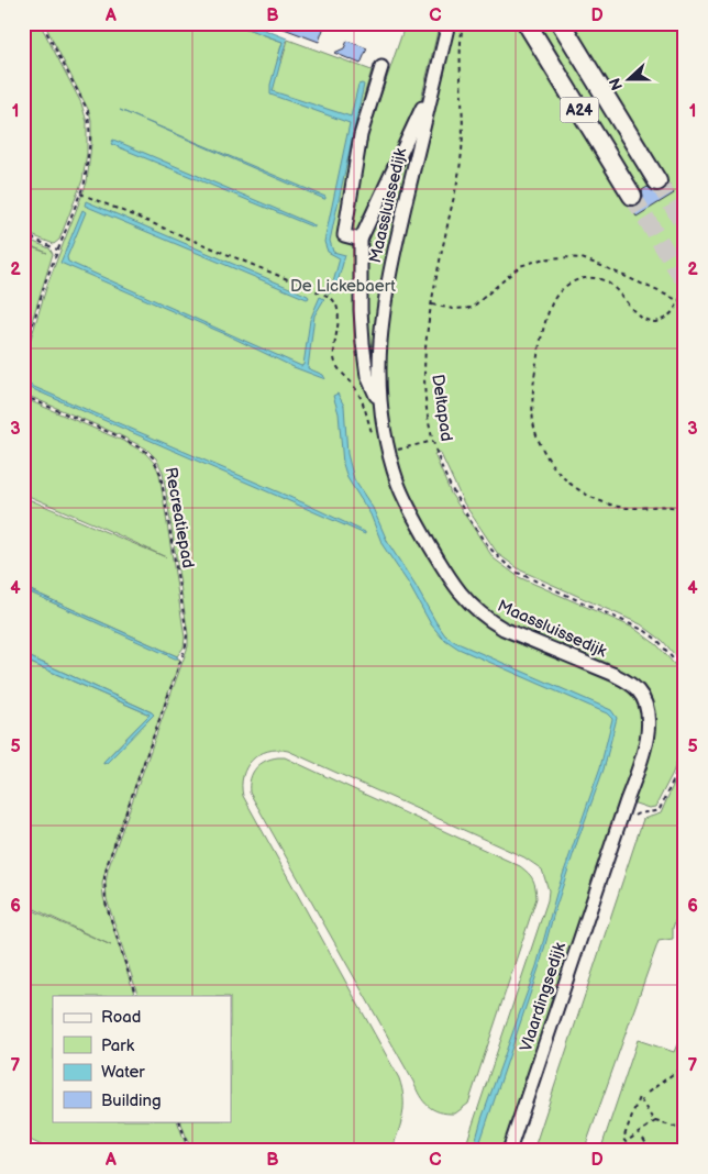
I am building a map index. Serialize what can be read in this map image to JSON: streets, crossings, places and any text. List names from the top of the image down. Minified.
{"streets":{"highway":["A24"],"street":["Maassluissedijk","Vlaardingsedijk"],"path":["Deltapad","Recreatiepad"]},"crossings":[["Maassluissedijk","Vlaardingsedijk"]],"parks":["De Lickebaert"],"legend":["Road","Park","Water","Building"],"north":"left","grid":{"columns":["A","B","C","D"],"rows":["1","2","3","4","5","6","7"]}}
